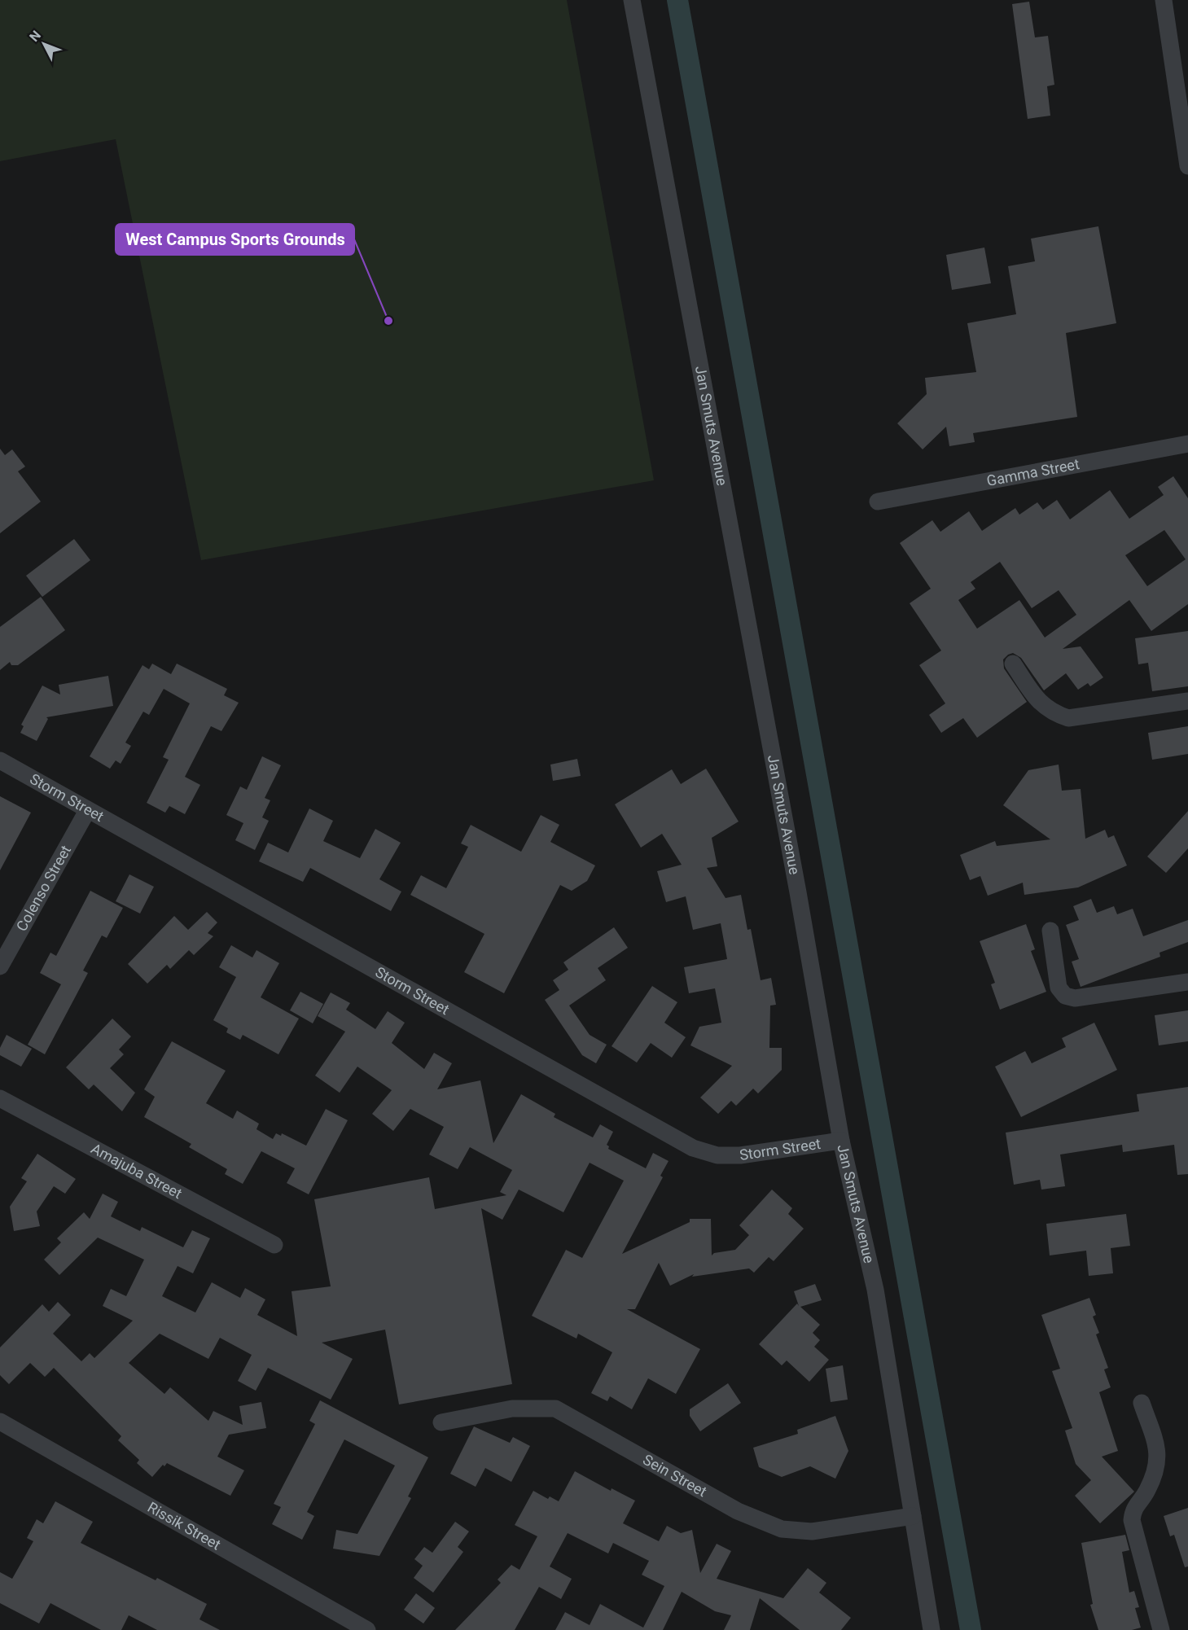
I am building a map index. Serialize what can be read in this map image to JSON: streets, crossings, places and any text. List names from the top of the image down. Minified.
{"streets":{"street":["Jan Smuts Avenue","Gamma Street","Storm Street","Colenso Street","Amajuba Street","Sein Street","Rissik Street"]},"crossings":[["Jan Smuts Avenue","Storm Street"],["Jan Smuts Avenue","Sein Street"],["Storm Street","Colenso Street"]],"places":["West Campus Sports Grounds"],"north":"top left"}
